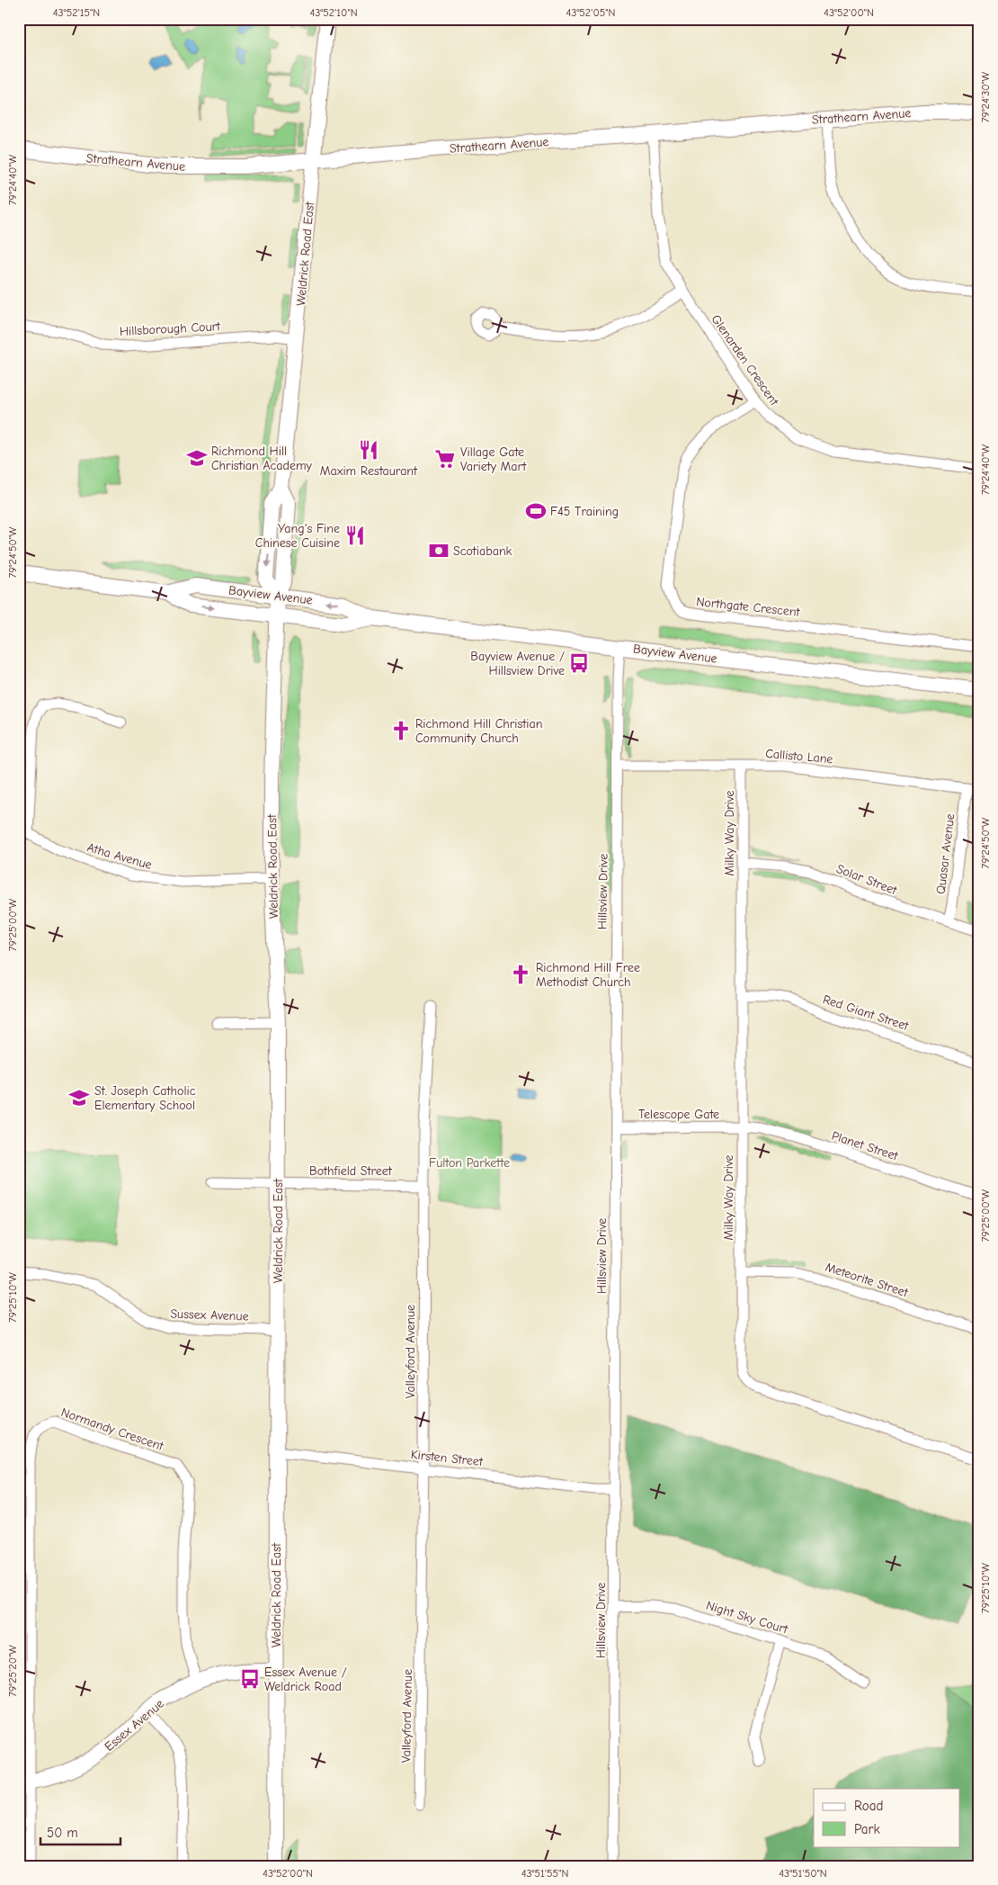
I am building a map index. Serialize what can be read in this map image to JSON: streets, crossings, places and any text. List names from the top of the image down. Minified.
{"streets":{"street":["Strathearn Avenue","Weldrick Road East","Hillsborough Court","Glenarden Crescent","Bayview Avenue","Northgate Crescent","Callisto Lane","Milky Way Drive","Quasar Avenue","Atha Avenue","Solar Street","Hillsview Drive","Red Giant Street","Telescope Gate","Planet Street","Bothfield Street","Meteorite Street","Sussex Avenue","Valleyford Avenue","Normandy Crescent","Kirsten Street","Night Sky Court","Essex Avenue"]},"crossings":[["Strathearn Avenue","Weldrick Road East"],["Strathearn Avenue","Glenarden Crescent"],["Weldrick Road East","Hillsborough Court"],["Weldrick Road East","Bayview Avenue"],["Weldrick Road East","Atha Avenue"],["Weldrick Road East","Bothfield Street"],["Weldrick Road East","Sussex Avenue"],["Weldrick Road East","Kirsten Street"],["Weldrick Road East","Essex Avenue"],["Glenarden Crescent","Northgate Crescent"],["Bayview Avenue","Hillsview Drive"],["Callisto Lane","Milky Way Drive"],["Callisto Lane","Quasar Avenue"],["Callisto Lane","Hillsview Drive"],["Milky Way Drive","Solar Street"],["Milky Way Drive","Red Giant Street"],["Milky Way Drive","Telescope Gate"],["Milky Way Drive","Planet Street"],["Milky Way Drive","Meteorite Street"],["Quasar Avenue","Solar Street"],["Hillsview Drive","Telescope Gate"],["Hillsview Drive","Kirsten Street"],["Hillsview Drive","Night Sky Court"],["Telescope Gate","Planet Street"],["Bothfield Street","Valleyford Avenue"],["Valleyford Avenue","Kirsten Street"],["Normandy Crescent","Essex Avenue"]],"parks":["Fulton Parkette"],"places":{"restaurant":["Maxim Restaurant","Yang's Fine Chinese Cuisine"],"school or university":["Richmond Hill Christian Academy","St. Joseph Catholic Elementary School"],"supermarket":["Village Gate Variety Mart"],"sports":["F45 Training"],"bank":["Scotiabank"],"bus stop":["Bayview Avenue / Hillsview Drive","Essex Avenue / Weldrick Road"],"church":["Richmond Hill Christian Community Church","Richmond Hill Free Methodist Church"]},"legend":["Road","Park"],"scale_bar":"50 m","coordinates":["43°52'15\"N","43°52'10\"N","43°52'05\"N","43°52'00\"N","79°24'30\"W","79°24'40\"W","79°24'50\"W","79°25'00\"W","79°25'10\"W","79°25'20\"W","43°51'55\"N","43°51'50\"N"]}
